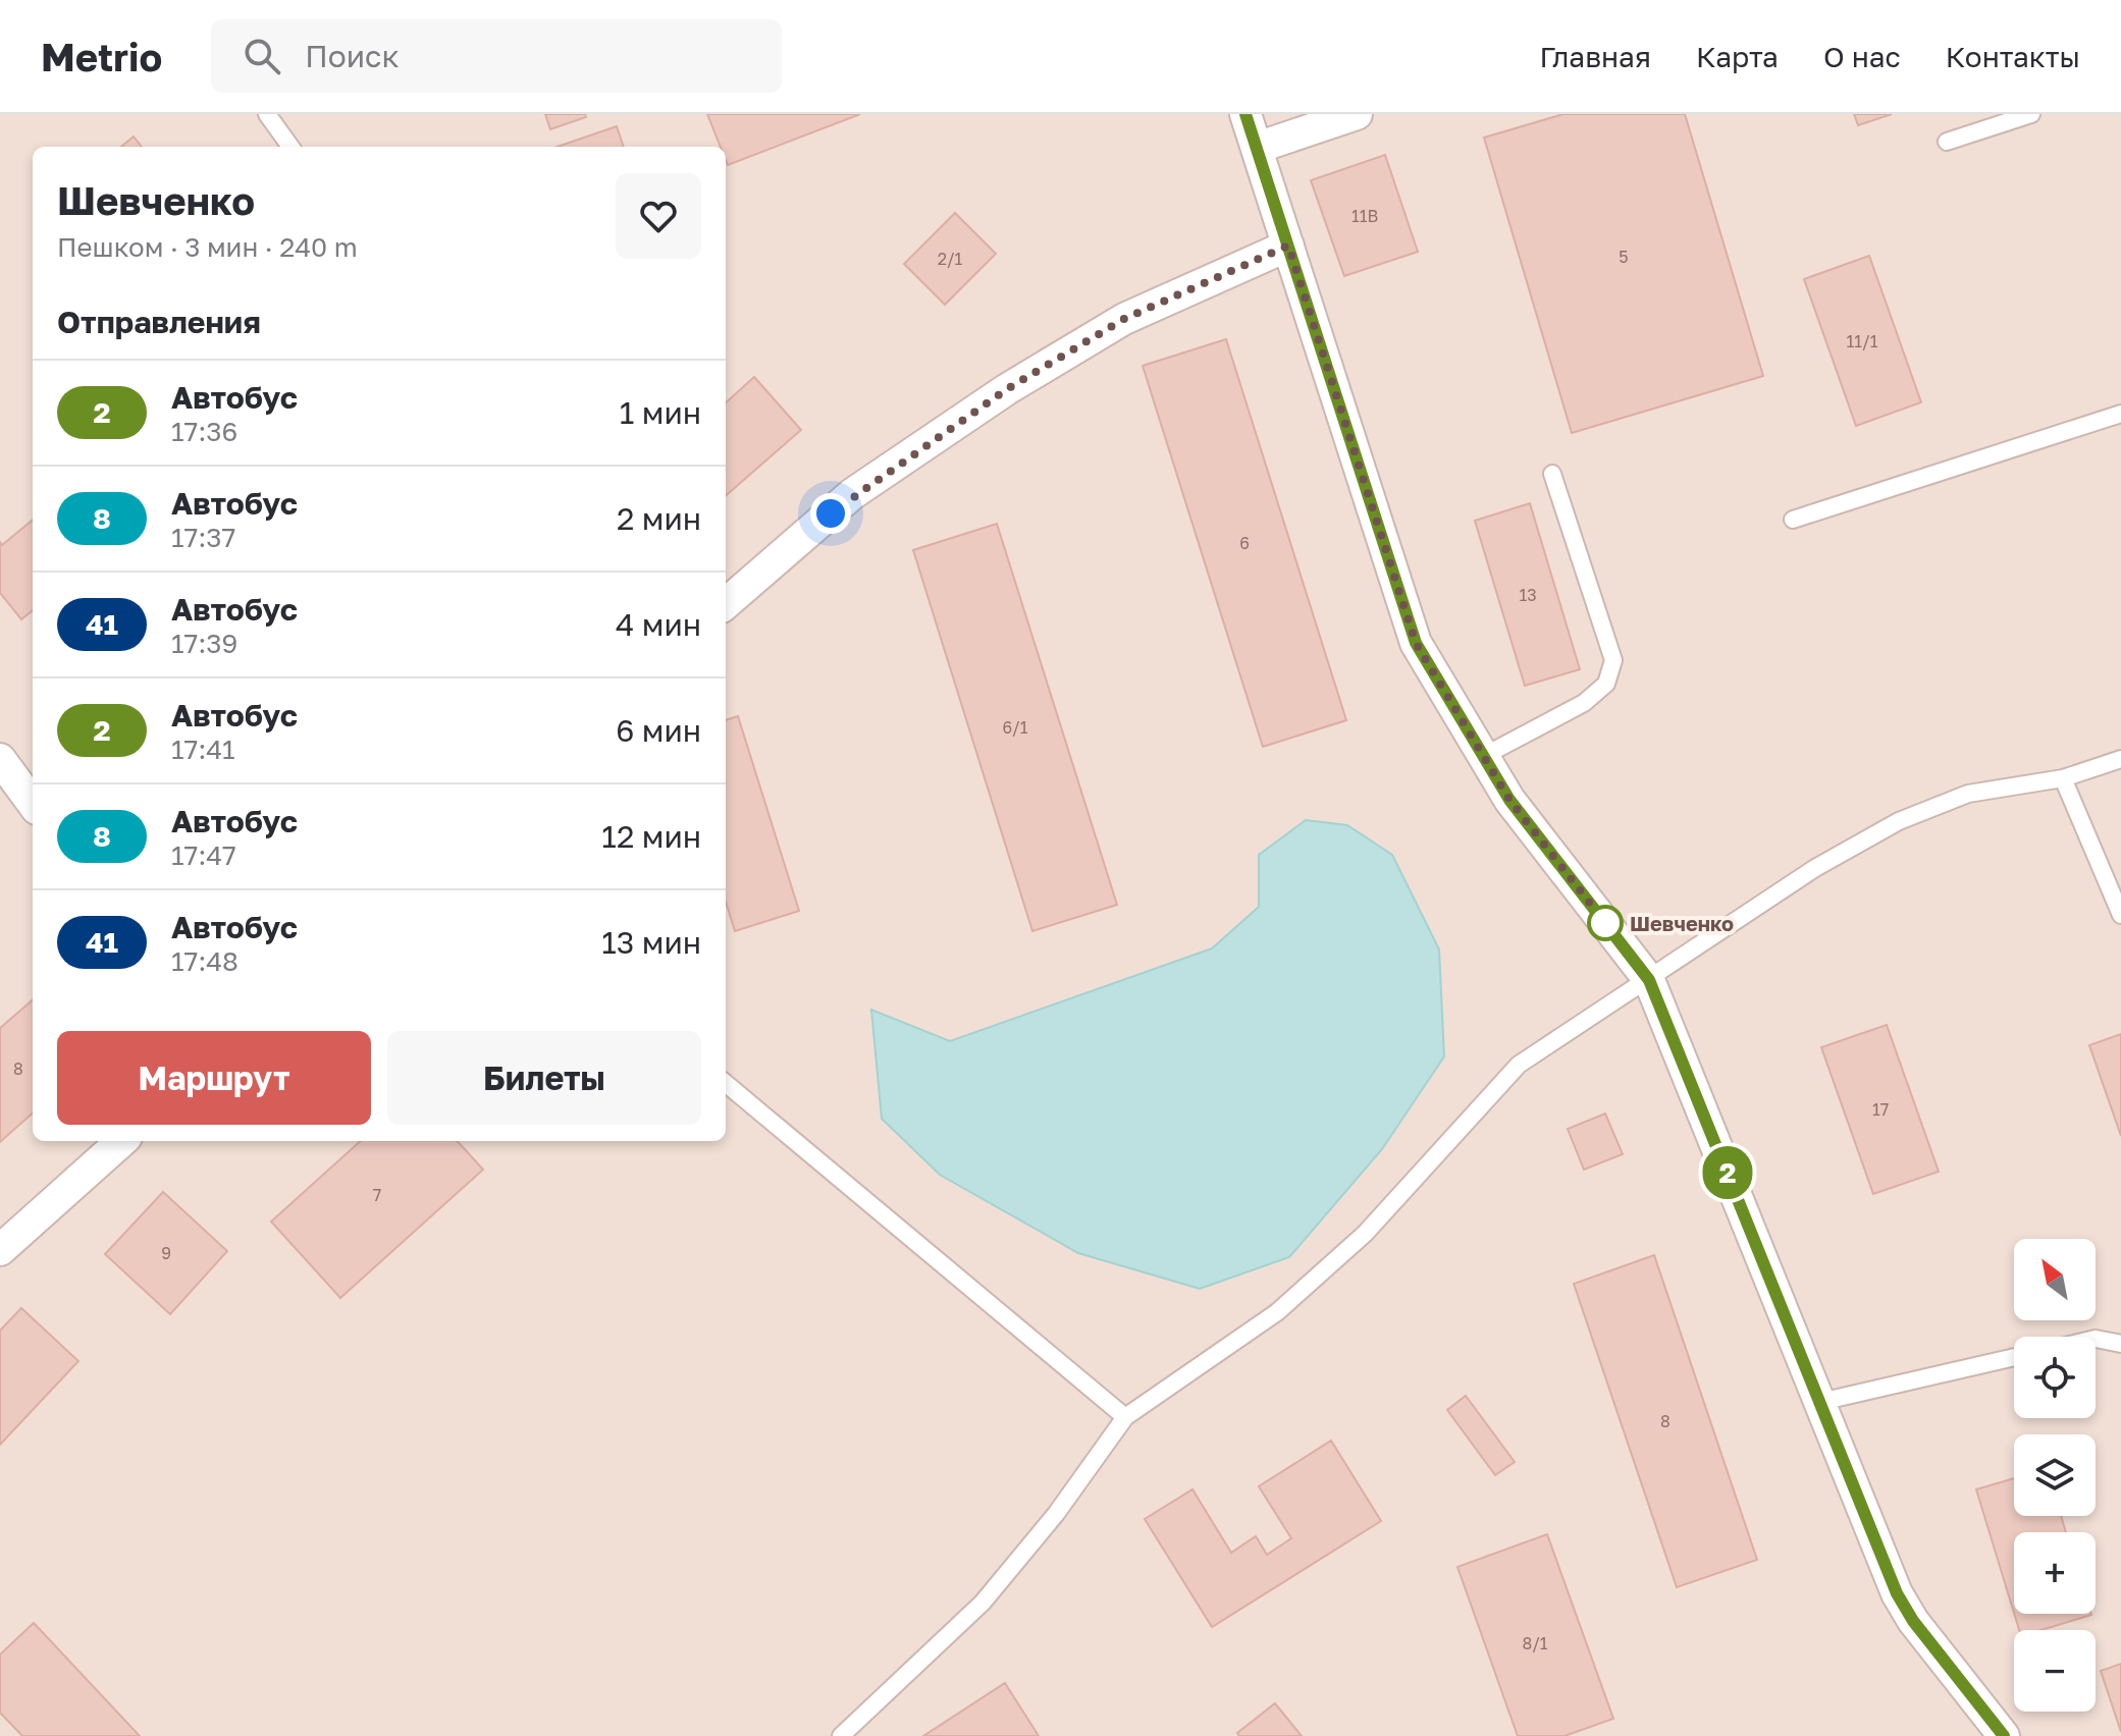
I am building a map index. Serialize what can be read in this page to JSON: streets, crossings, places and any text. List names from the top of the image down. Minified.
{"places":["Шевченко"],"lines":["bus line 2"],"house_numbers":["11В","5","2/1","11/1","6","13","6/1","8","17","7","9","8","8/1"],"north":"top left","page":{"header":"Metrio","search":"Поиск","nav":["Главная","Карта","О нас","Контакты"],"on_map":"2","heading":[["Шевченко","Пешком · 3 мин · 240 m"],"Отправления"],"list":[{"mark":"2","name":"Автобус","note":"17:36","value":"1 мин"},{"mark":"8","name":"Автобус","note":"17:37","value":"2 мин"},{"mark":"41","name":"Автобус","note":"17:39","value":"4 мин"},{"mark":"2","name":"Автобус","note":"17:41","value":"6 мин"},{"mark":"8","name":"Автобус","note":"17:47","value":"12 мин"},{"mark":"41","name":"Автобус","note":"17:48","value":"13 мин"}],"buttons":["Маршрут","Билеты"],"map_buttons":["+","−"]}}
